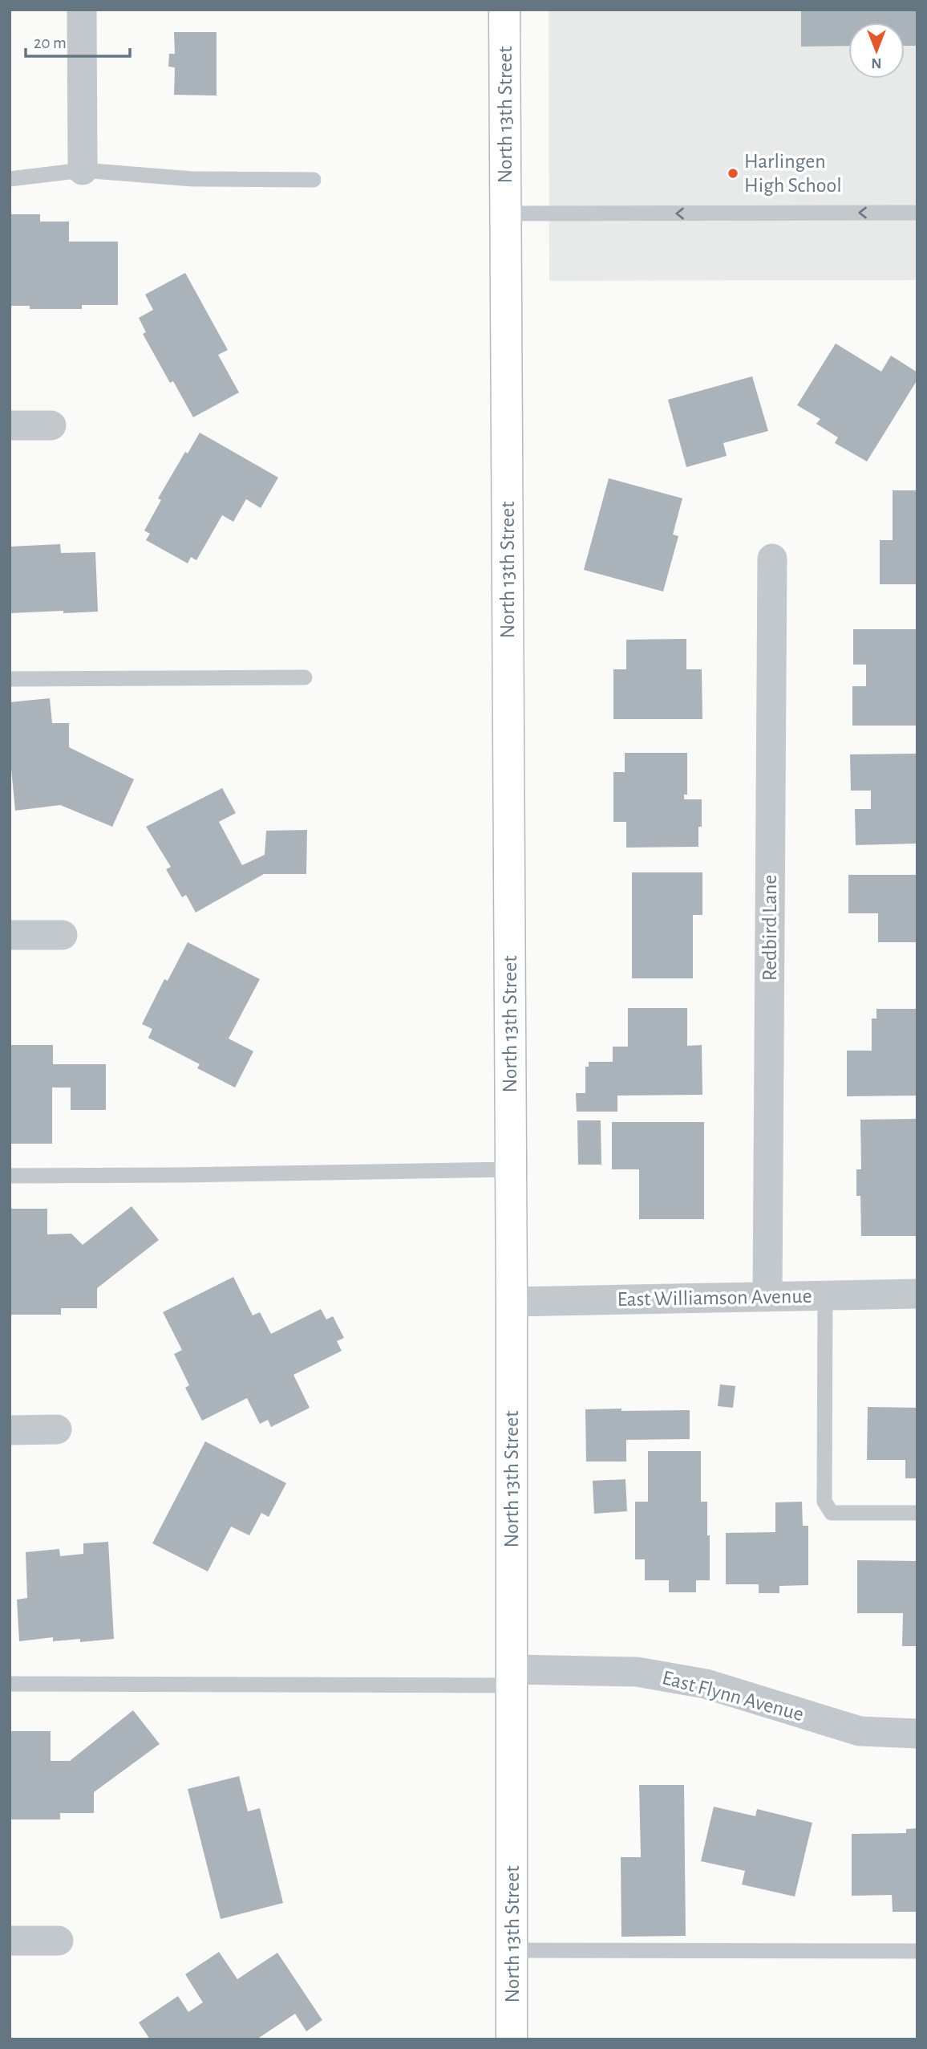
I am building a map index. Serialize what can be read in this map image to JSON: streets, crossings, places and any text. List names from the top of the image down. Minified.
{"streets":{"street":["North 13th Street","Redbird Lane","East Williamson Avenue","East Flynn Avenue"]},"crossings":[["North 13th Street","East Williamson Avenue"],["North 13th Street","East Flynn Avenue"],["Redbird Lane","East Williamson Avenue"]],"places":["Harlingen High School"],"scale_bar":"20 m","north":"bottom"}
